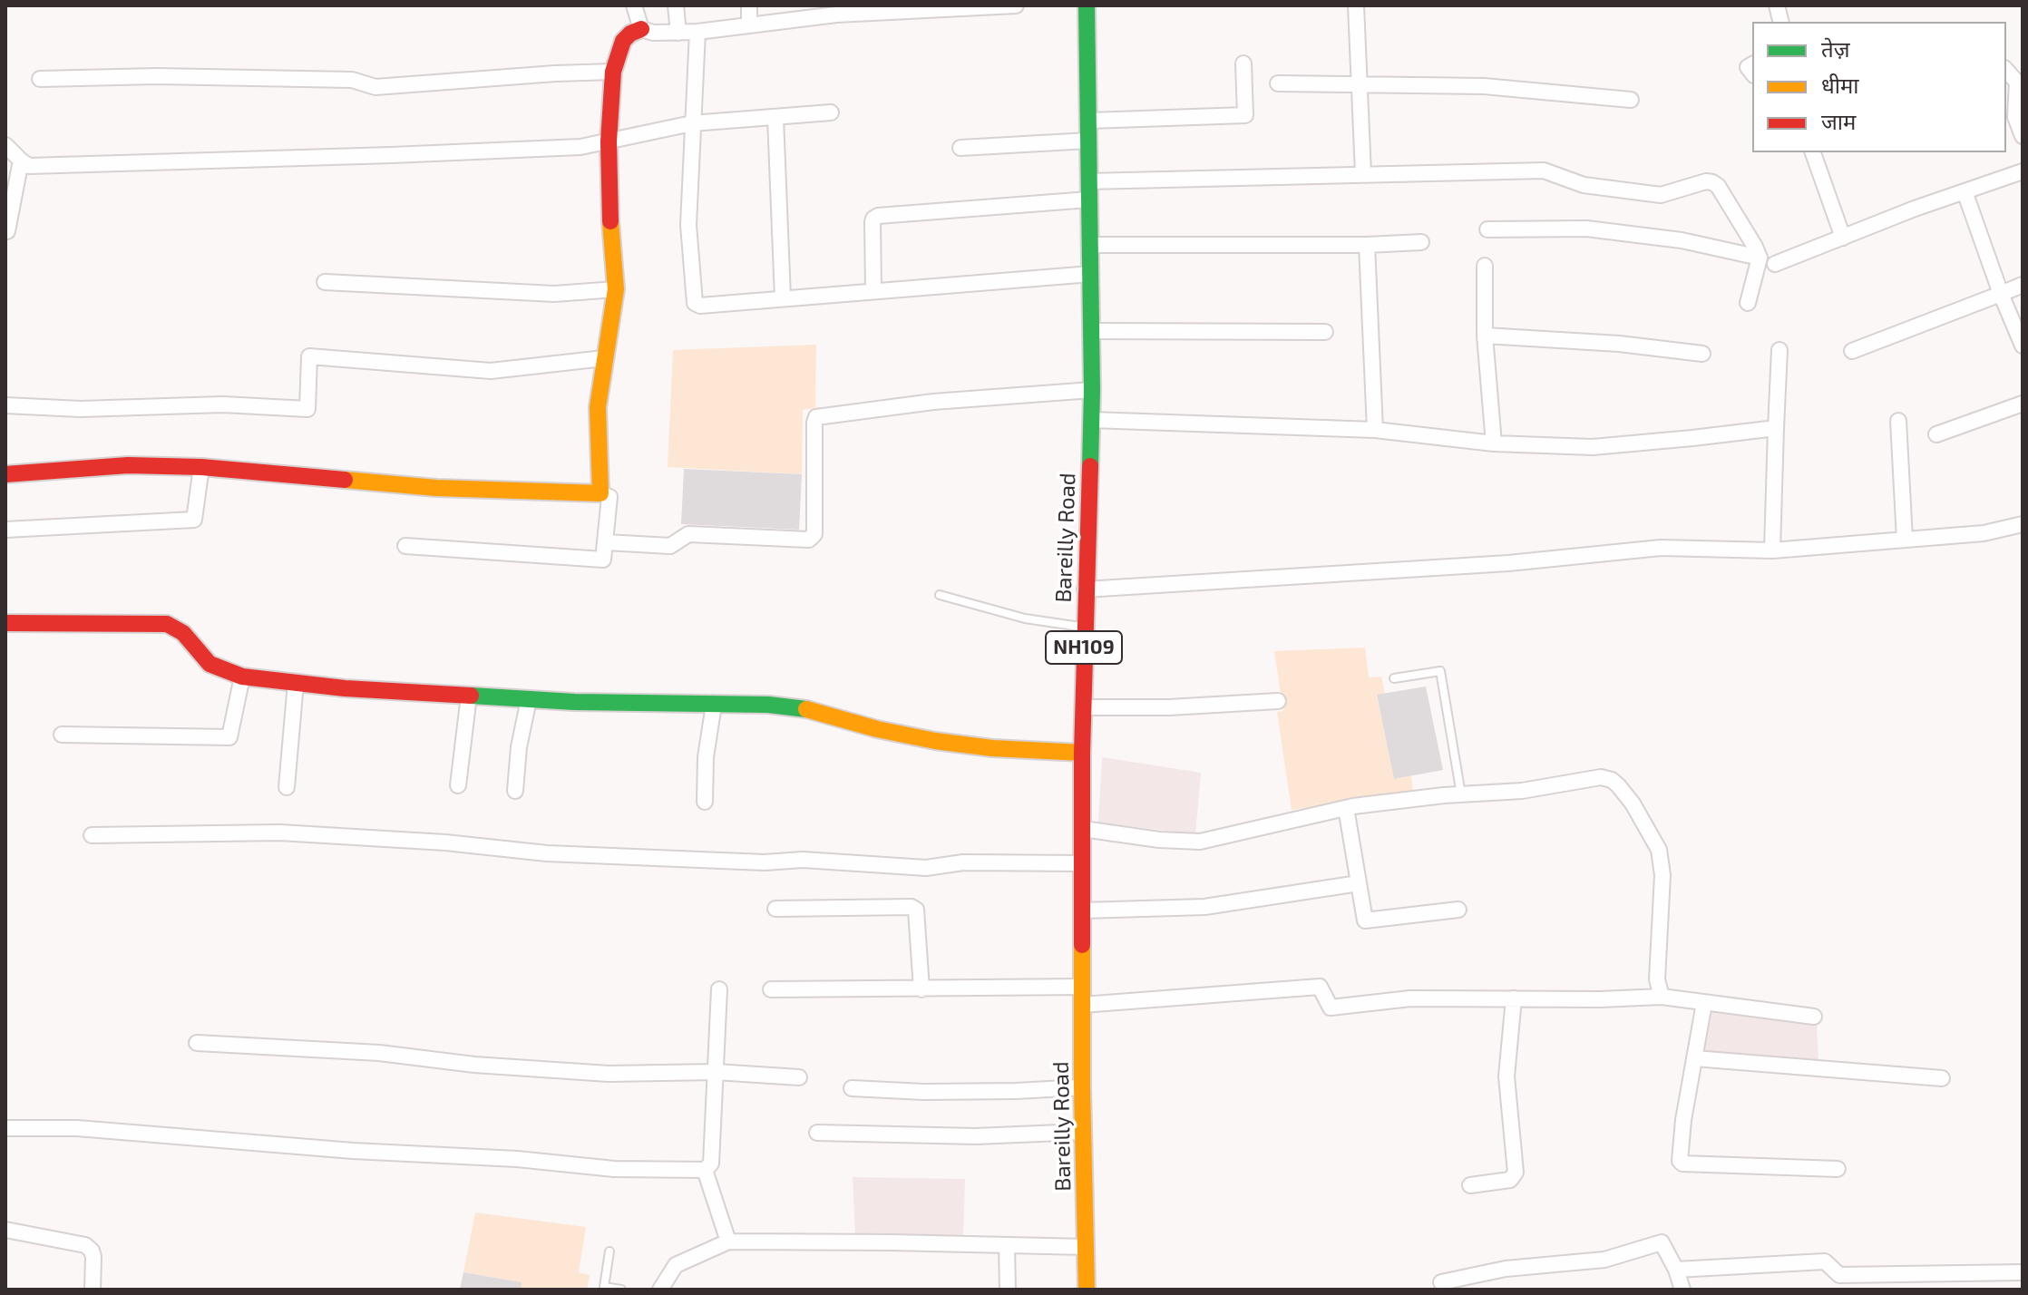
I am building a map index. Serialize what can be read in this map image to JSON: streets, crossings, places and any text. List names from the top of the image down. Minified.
{"streets":{"main road":["Bareilly Road","NH109"]},"legend":["तेज़","धीमा","जाम"]}
